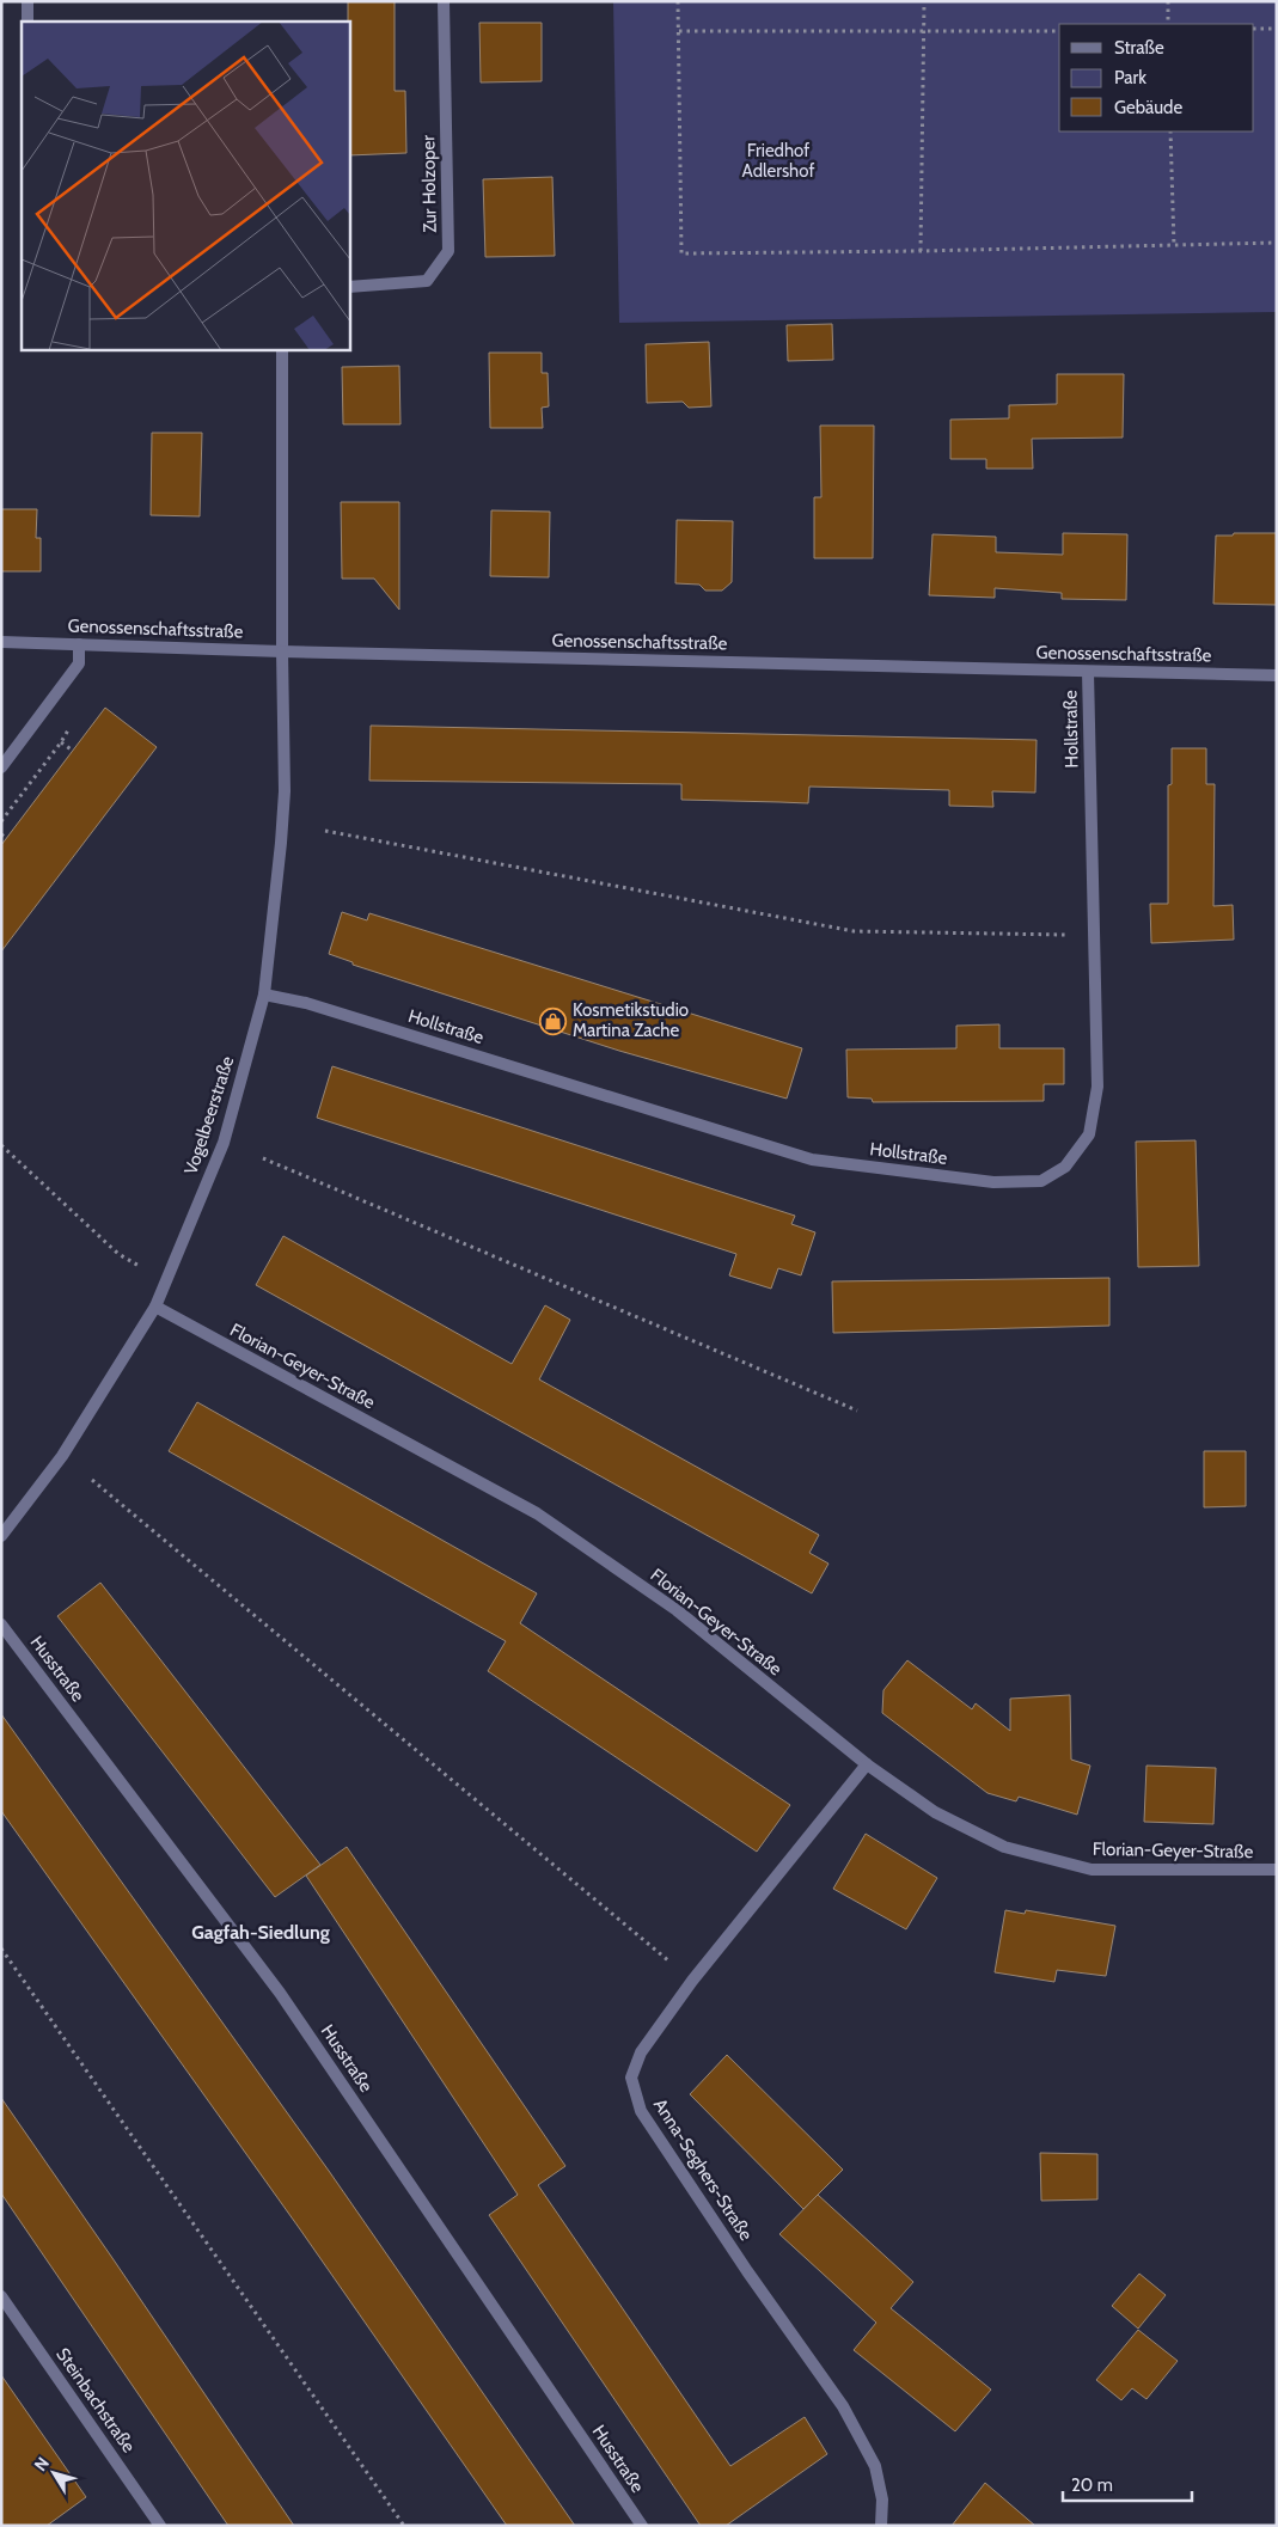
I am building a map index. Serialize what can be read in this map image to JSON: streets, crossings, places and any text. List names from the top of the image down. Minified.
{"streets":{"street":["Zur Holzoper","Genossenschaftsstraße","Hollstraße","Vogelbeerstraße","Florian-Geyer-Straße","Husstraße","Anna-Seghers-Straße","Steinbachstraße"]},"crossings":[["Genossenschaftsstraße","Hollstraße"],["Genossenschaftsstraße","Vogelbeerstraße"],["Hollstraße","Vogelbeerstraße"],["Vogelbeerstraße","Florian-Geyer-Straße"],["Florian-Geyer-Straße","Anna-Seghers-Straße"]],"districts":["Gagfah-Siedlung"],"parks":["Friedhof Adlershof"],"places":{"shop":["Kosmetikstudio Martina Zache"]},"legend":["Straße","Park","Gebäude"],"scale_bar":"20 m","north":"top left"}
